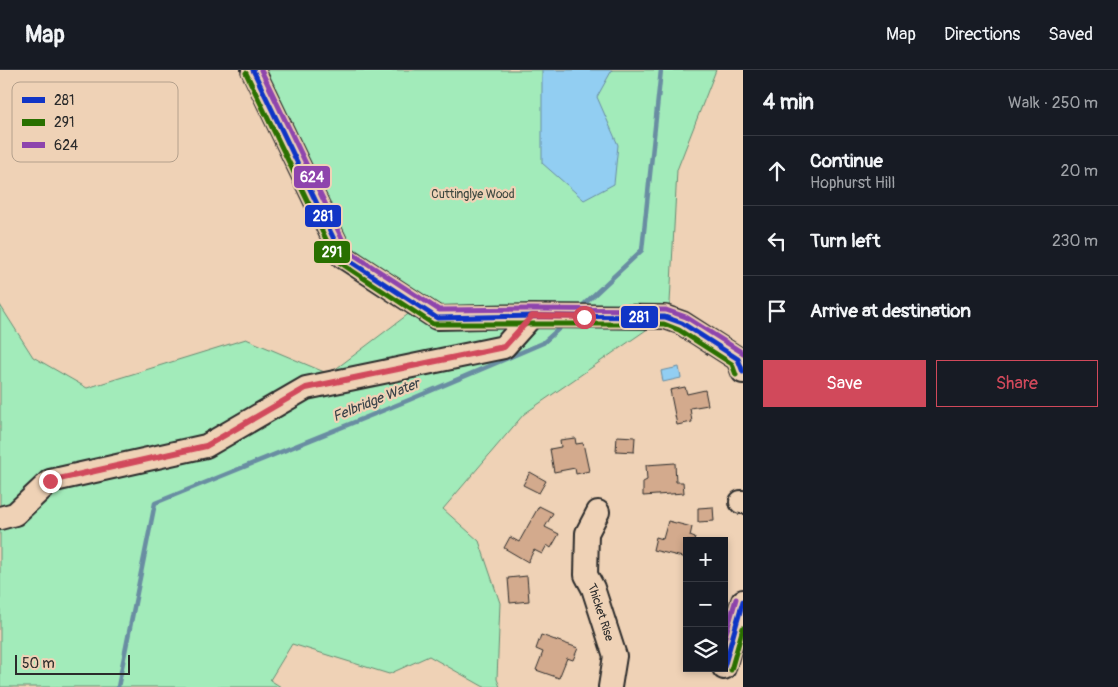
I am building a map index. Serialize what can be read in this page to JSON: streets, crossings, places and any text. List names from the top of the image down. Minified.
{"streets":{"street":["Thicket Rise"]},"water":["Felbridge Water"],"parks":["Cuttinglye Wood"],"lines":["transit line 281","transit line 624","transit line 291"],"legend":["281","291","624"],"scale_bar":"50 m","page":{"header":"Map","nav":["Map","Directions","Saved"],"heading":["4 min","Walk · 250 m"],"list":[["Continue","Hophurst Hill","20 m"],["Turn left","230 m"],"Arrive at destination"],"buttons":["Save","Share"],"map_buttons":["+","−"],"scale":"50 m"}}
